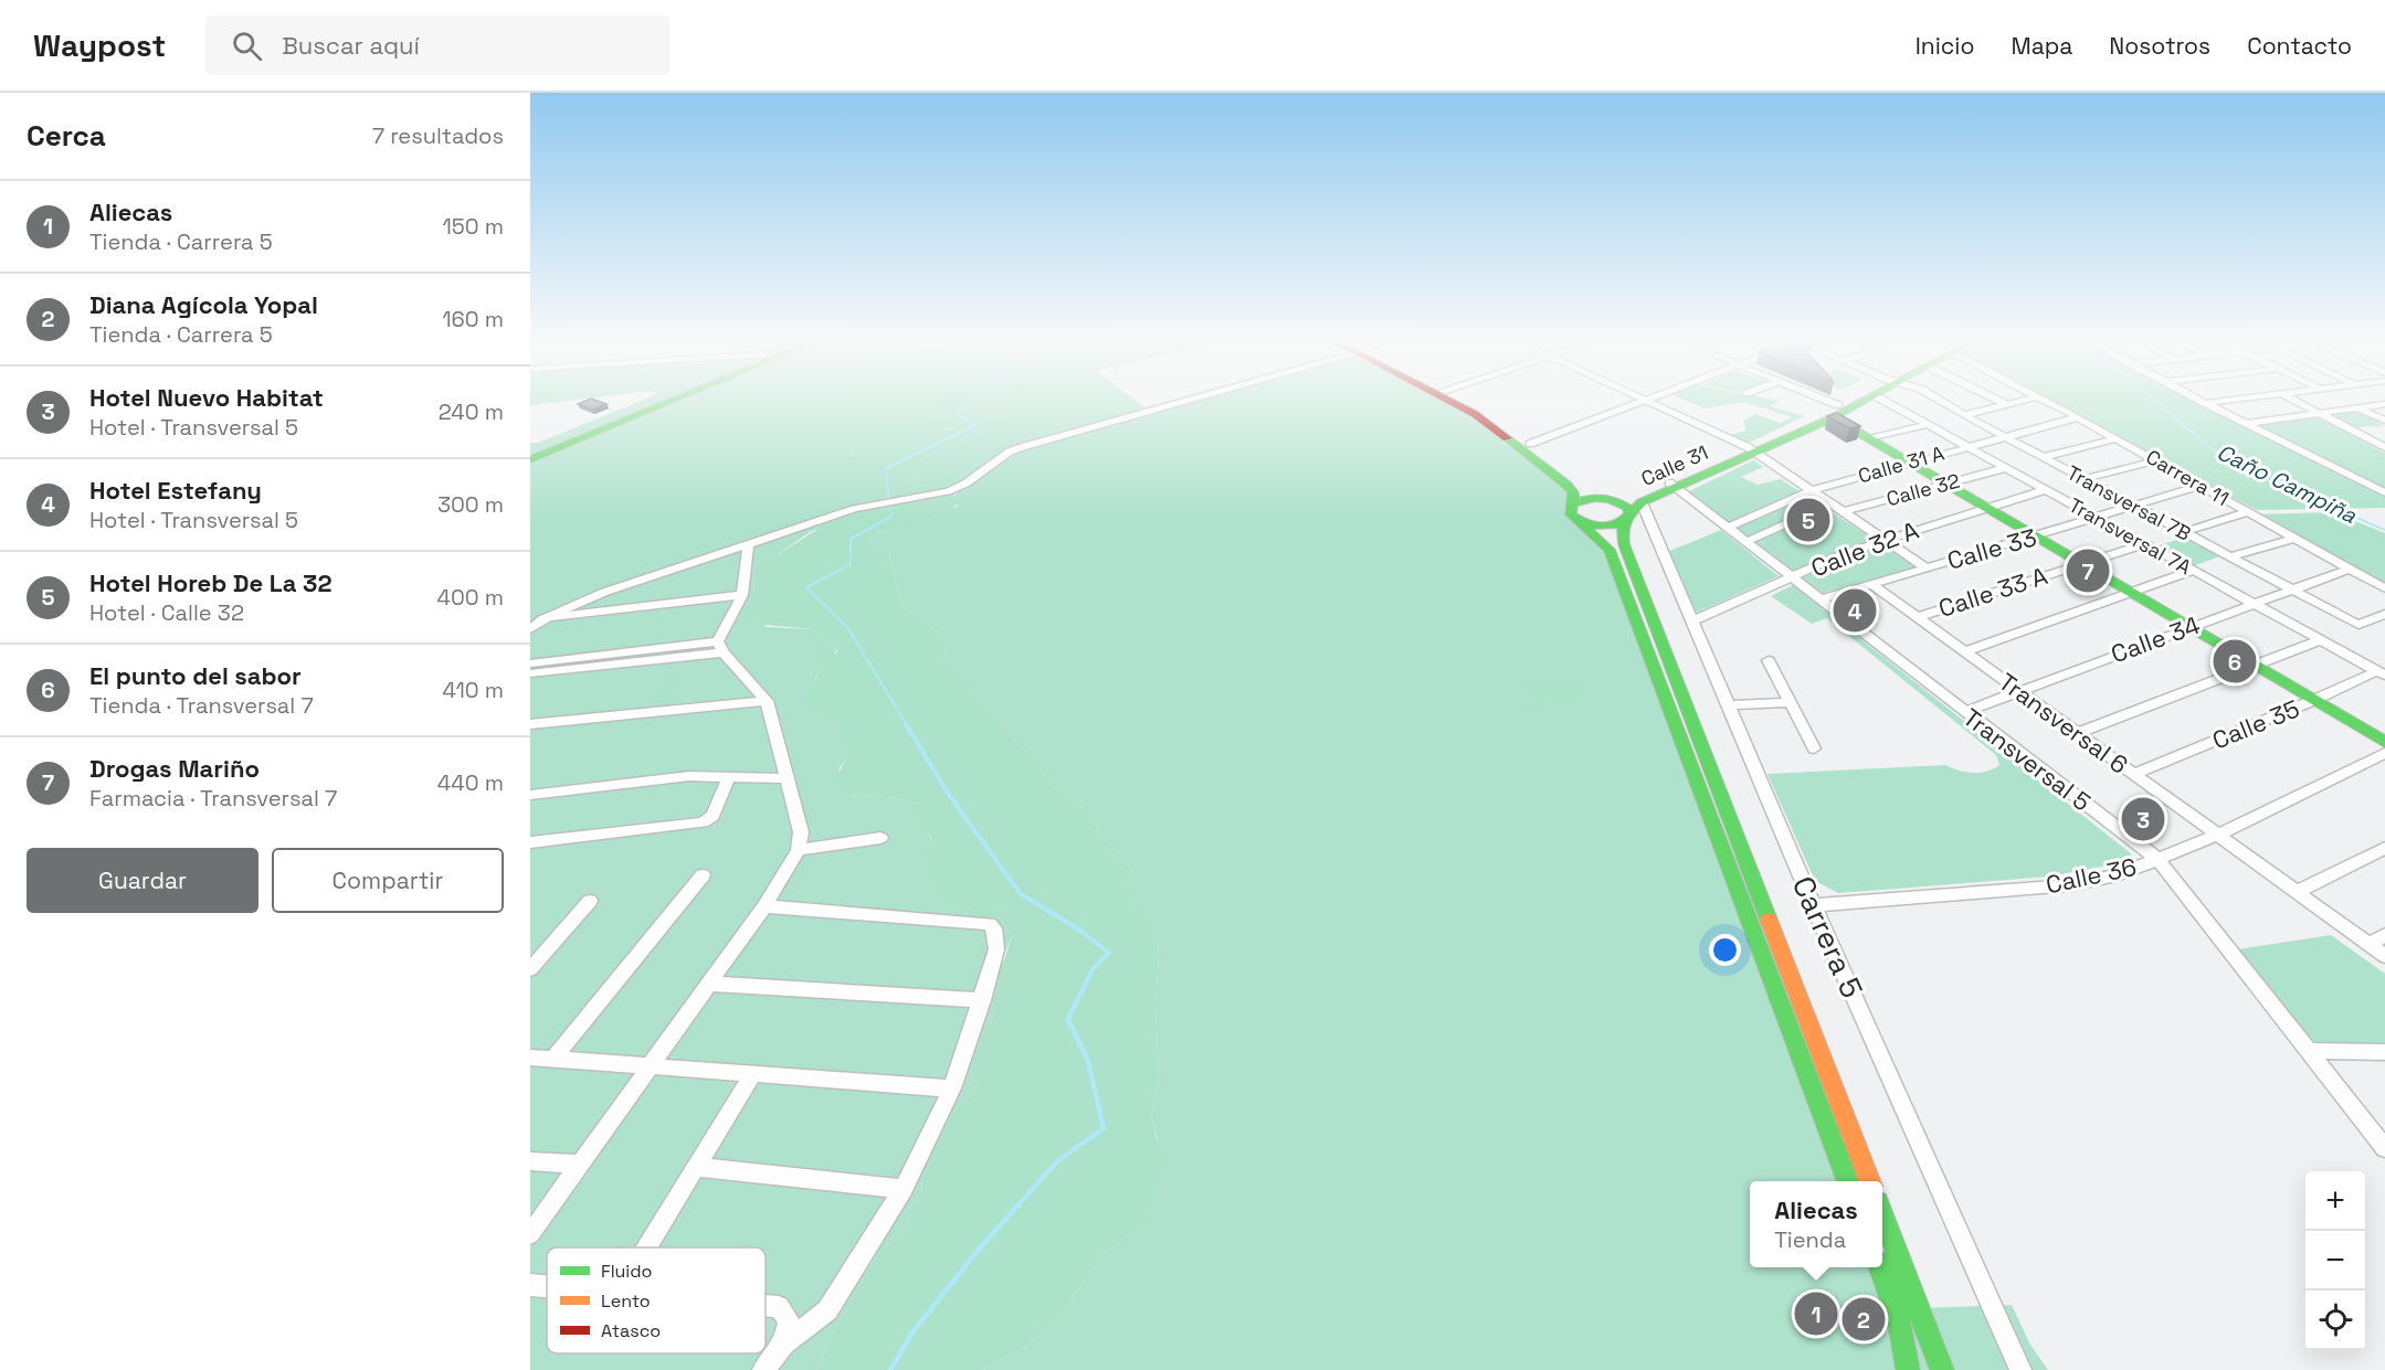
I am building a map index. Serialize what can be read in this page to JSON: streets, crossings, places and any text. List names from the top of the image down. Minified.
{"streets":{"main road":["Calle 31","Carrera 5"],"street":["Calle 31 A","Carrera 11","Calle 32","Transversal 7B","Transversal 7A","Calle 32 A","Calle 33","Calle 33 A","Calle 34","Transversal 6","Calle 35","Transversal 5","Calle 36"]},"crossings":[["Calle 31 A","Carrera 11"],["Calle 31 A","Transversal 7B"],["Calle 31 A","Transversal 7A"],["Calle 31 A","Transversal 5"],["Calle 31","Transversal 5"],["Calle 31","Carrera 5"],["Carrera 11","Calle 33"],["Carrera 11","Calle 34"],["Calle 32","Transversal 7A"],["Transversal 7B","Calle 33"],["Transversal 7B","Calle 34"],["Transversal 7A","Calle 32 A"],["Transversal 7A","Calle 33"],["Transversal 7A","Calle 33 A"],["Transversal 7A","Calle 34"],["Transversal 7A","Calle 35"],["Calle 32 A","Transversal 5"],["Calle 32 A","Carrera 5"],["Calle 33","Transversal 6"],["Calle 33","Transversal 5"],["Calle 33 A","Transversal 6"],["Calle 34","Transversal 6"],["Calle 34","Transversal 5"],["Transversal 6","Calle 35"],["Transversal 6","Calle 36"],["Transversal 5","Calle 36"],["Calle 36","Carrera 5"]],"water":["Caño Campiña"],"legend":["Fluido","Lento","Atasco"],"page":{"header":"Waypost","search":"Buscar aquí","nav":["Inicio","Mapa","Nosotros","Contacto"],"heading":["Cerca","7 resultados"],"list":[{"mark":"1","name":"Aliecas","note":"Tienda · Carrera 5","value":"150 m"},{"mark":"2","name":"Diana Agícola Yopal","note":"Tienda · Carrera 5","value":"160 m"},{"mark":"3","name":"Hotel Nuevo Habitat","note":"Hotel · Transversal 5","value":"240 m"},{"mark":"4","name":"Hotel Estefany","note":"Hotel · Transversal 5","value":"300 m"},{"mark":"5","name":"Hotel Horeb De La 32","note":"Hotel · Calle 32","value":"400 m"},{"mark":"6","name":"El punto del sabor","note":"Tienda · Transversal 7","value":"410 m"},{"mark":"7","name":"Drogas Mariño","note":"Farmacia · Transversal 7","value":"440 m"}],"pins":["5","7","4","6","3","1","2"],"buttons":["Guardar","Compartir"],"map_buttons":["+","−"],"popup":["Aliecas","Tienda"]}}
